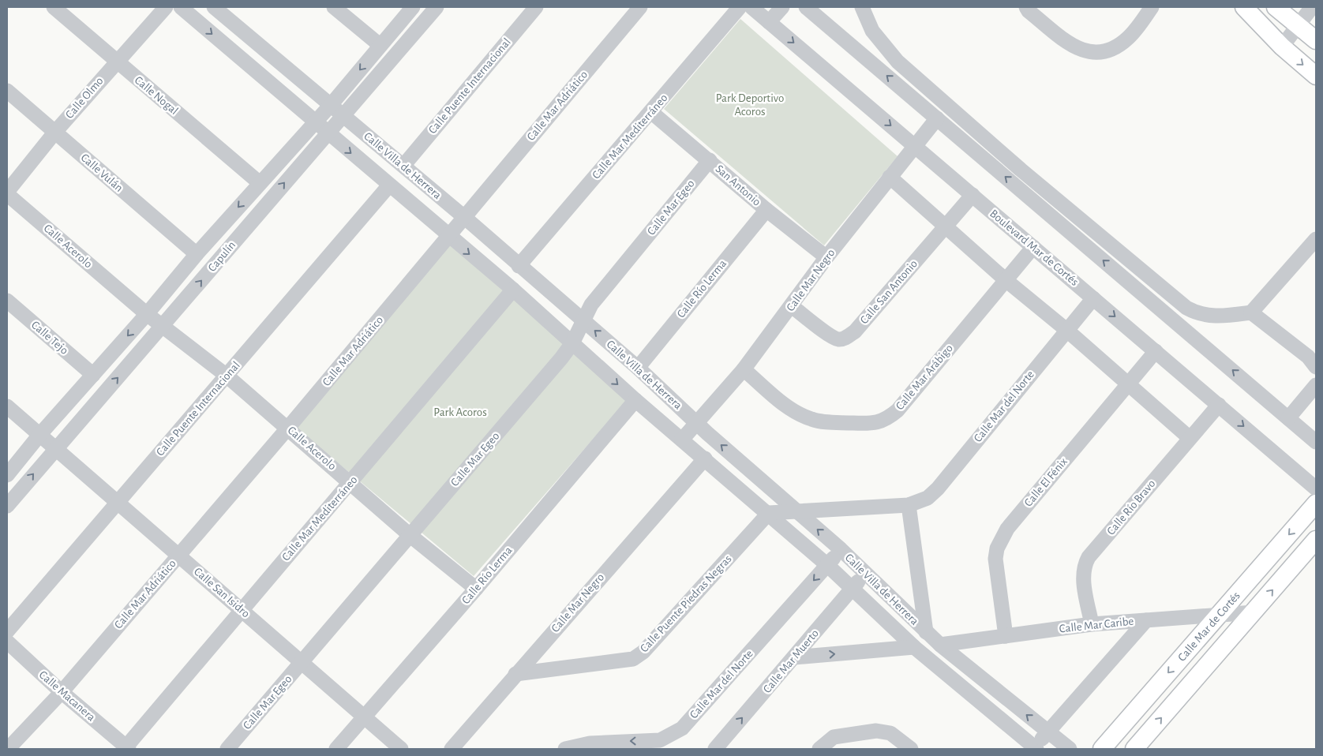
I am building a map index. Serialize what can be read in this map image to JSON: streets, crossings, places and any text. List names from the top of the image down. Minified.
{"streets":{"main road":["Calle Mar de Cortés"],"street":["Calle Puente Internacional","Calle Nogal","Calle Olmo","Calle Mar Adriático","Calle Mar Mediterráneo","Calle Villa de Herrera","Calle Vulán","San Antonio","Calle Mar Egeo","Calle Acerolo","Boulevard Mar de Cortés","Capulín","Calle Mar Negro","Calle Río Lerma","Calle San Antonio","Calle Tejo","Calle Mar Arábigo","Calle Mar del Norte","Calle El Fénix","Calle Río Bravo","Calle San Isidro","Calle Puente Piedras Negras","Calle Mar Caribe","Calle Mar Muerto","Calle Macanera"]},"crossings":[["Calle Puente Internacional","Calle Villa de Herrera"],["Calle Puente Internacional","Calle Acerolo"],["Calle Puente Internacional","Calle San Isidro"],["Calle Nogal","Calle Olmo"],["Calle Nogal","Capulín"],["Calle Olmo","Calle Vulán"],["Calle Olmo","Calle Acerolo"],["Calle Mar Adriático","Calle Villa de Herrera"],["Calle Mar Adriático","Calle Acerolo"],["Calle Mar Adriático","Calle San Isidro"],["Calle Mar Adriático","Calle Macanera"],["Calle Mar Mediterráneo","Calle Villa de Herrera"],["Calle Mar Mediterráneo","San Antonio"],["Calle Mar Mediterráneo","Calle Acerolo"],["Calle Mar Mediterráneo","Calle San Isidro"],["Calle Mar Mediterráneo","Calle Macanera"],["Calle Villa de Herrera","Calle Mar Egeo"],["Calle Villa de Herrera","Capulín"],["Calle Villa de Herrera","Calle Mar Negro"],["Calle Villa de Herrera","Calle Río Lerma"],["Calle Villa de Herrera","Calle Mar del Norte"],["Calle Villa de Herrera","Calle Puente Piedras Negras"],["Calle Villa de Herrera","Calle Mar Caribe"],["Calle Villa de Herrera","Calle Mar Muerto"],["Calle Vulán","Capulín"],["San Antonio","Calle Mar Egeo"],["San Antonio","Calle Mar Negro"],["San Antonio","Calle Río Lerma"],["Calle Mar Egeo","Calle Acerolo"],["Calle Mar Egeo","Calle San Isidro"],["Calle Acerolo","Capulín"],["Calle Acerolo","Calle Río Lerma"],["Boulevard Mar de Cortés","Calle Mar Negro"],["Boulevard Mar de Cortés","Calle San Antonio"],["Boulevard Mar de Cortés","Calle Mar Arábigo"],["Boulevard Mar de Cortés","Calle Mar del Norte"],["Boulevard Mar de Cortés","Calle El Fénix"],["Boulevard Mar de Cortés","Calle Río Bravo"],["Capulín","Calle Tejo"],["Capulín","Calle San Isidro"],["Calle Mar Negro","Calle San Antonio"],["Calle Mar Negro","Calle Mar Arábigo"],["Calle Mar Negro","Calle Puente Piedras Negras"],["Calle Río Lerma","Calle San Isidro"],["Calle Mar del Norte","Calle Puente Piedras Negras"],["Calle El Fénix","Calle Mar Caribe"],["Calle Río Bravo","Calle Mar Caribe"],["Calle Mar Caribe","Calle Mar de Cortés"]],"one_way":["Calle Mar del Norte","Calle Mar Muerto"],"parks":["Park Deportivo Acoros","Park Acoros"]}
